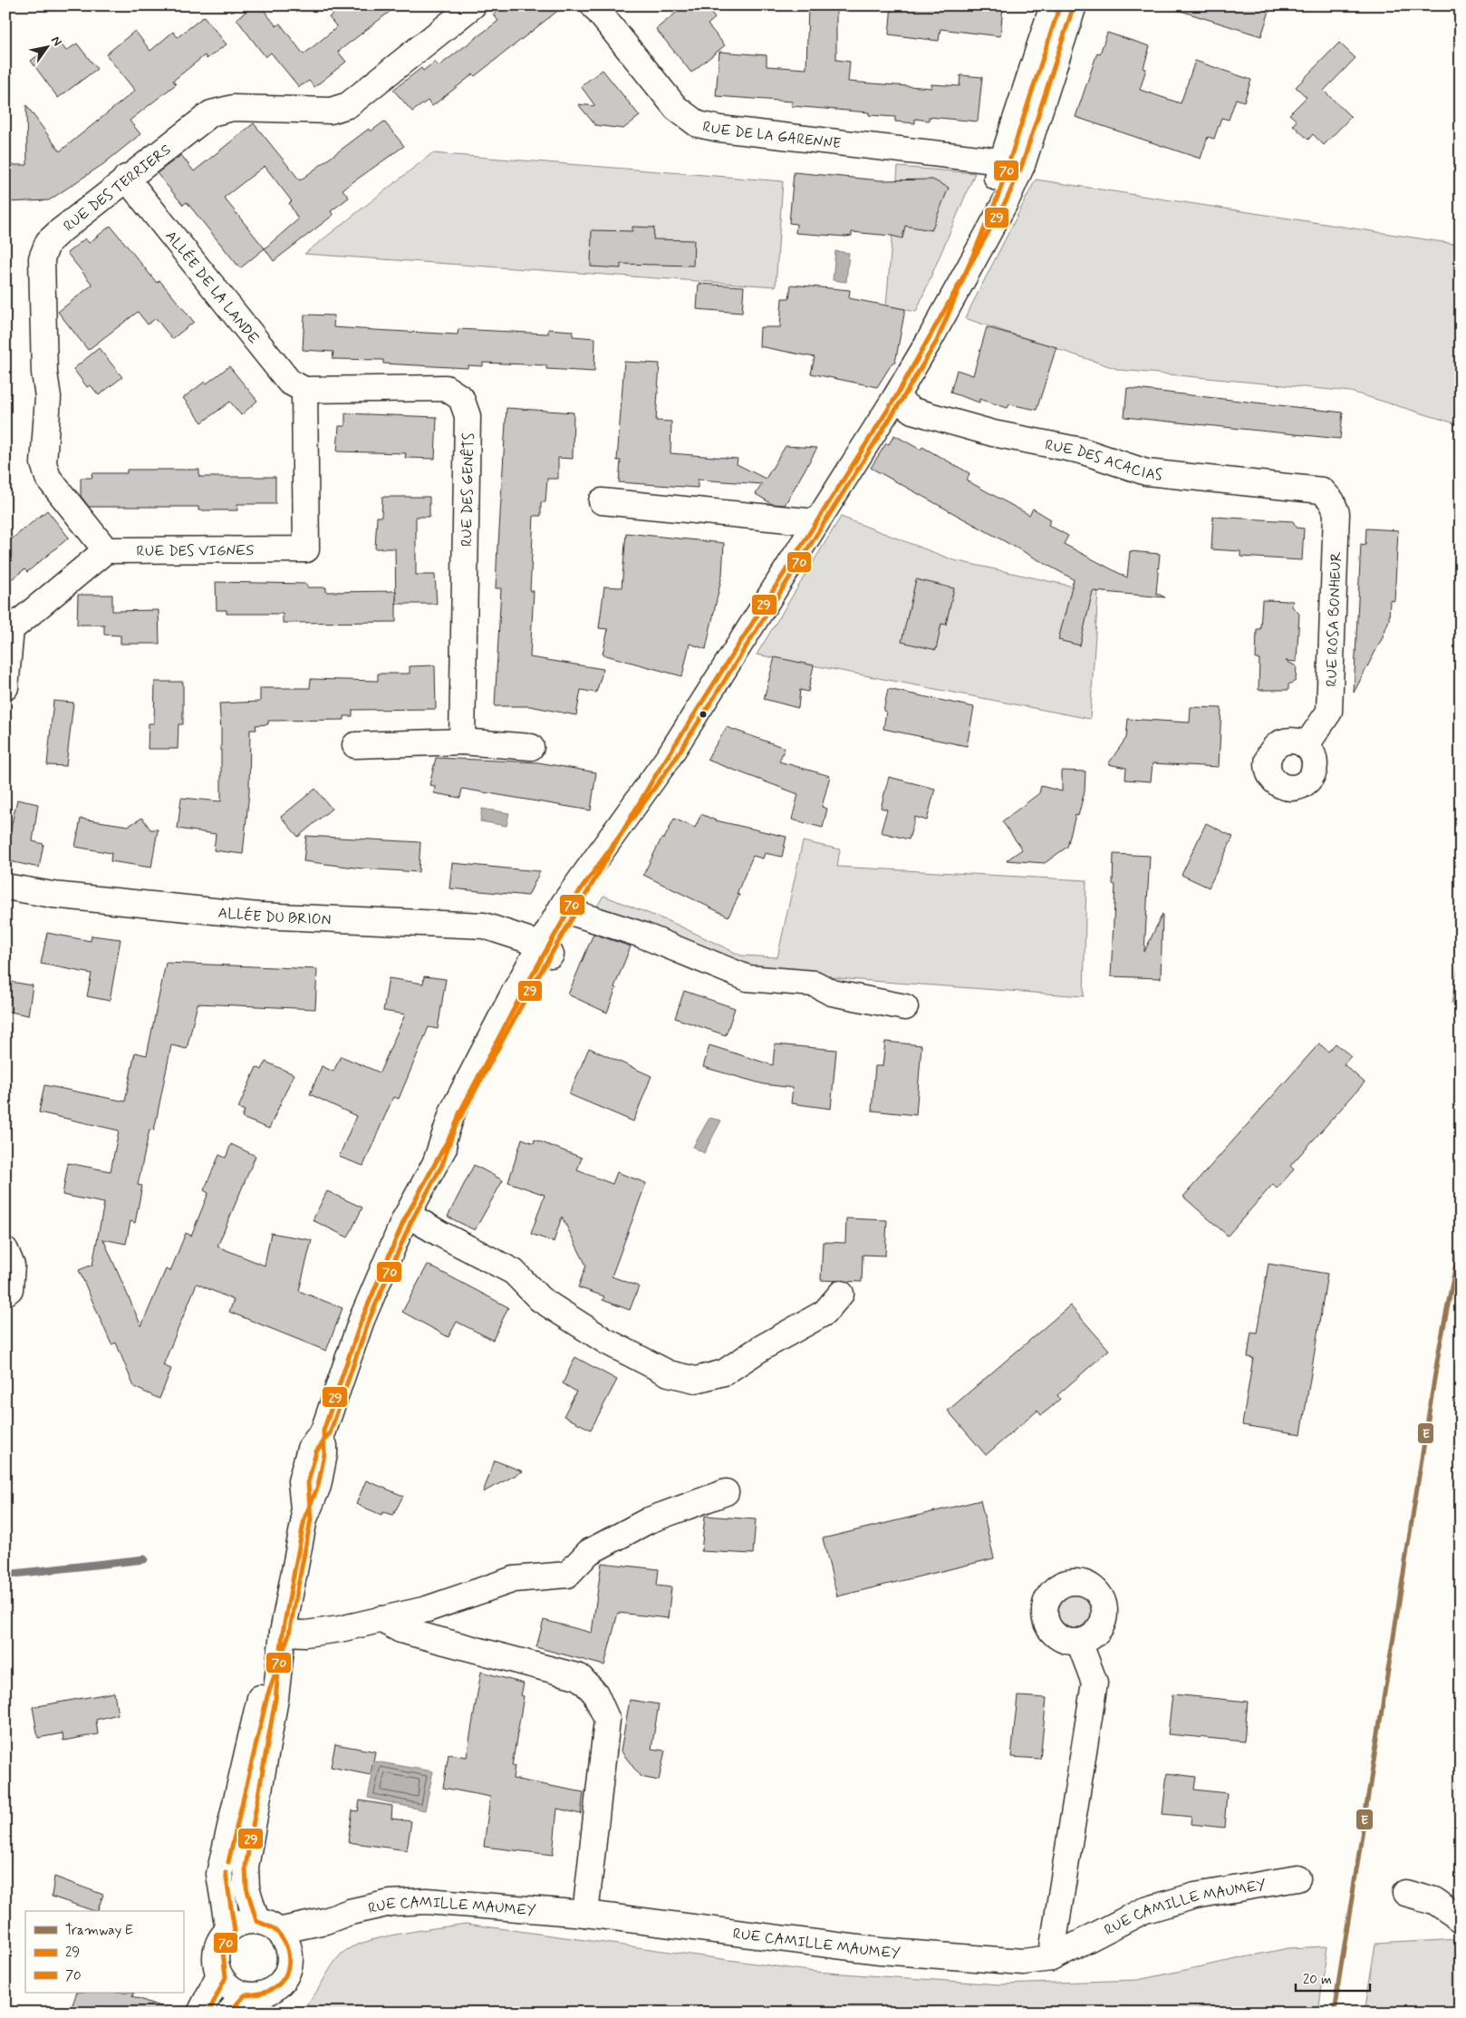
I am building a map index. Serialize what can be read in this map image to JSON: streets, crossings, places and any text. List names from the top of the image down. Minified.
{"streets":{"street":["RUE DE LA GARENNE","RUE DES TERRIERS","ALLÉE DE LA LANDE","RUE DES ACACIAS","RUE DES GENÊTS","RUE DES VIGNES","RUE ROSA BONHEUR","ALLÉE DU BRION","RUE CAMILLE MAUMEY"]},"crossings":[["RUE DES TERRIERS","ALLÉE DE LA LANDE"],["RUE DES TERRIERS","RUE DES VIGNES"],["ALLÉE DE LA LANDE","RUE DES GENÊTS"],["ALLÉE DE LA LANDE","RUE DES VIGNES"],["RUE DES ACACIAS","RUE ROSA BONHEUR"],["RUE DES GENÊTS","RUE DES VIGNES"]],"lines":["transit line 29","transit line 70","tram line E"],"legend":["Tramway E","29","70"],"scale_bar":"20 m","north":"top right"}
